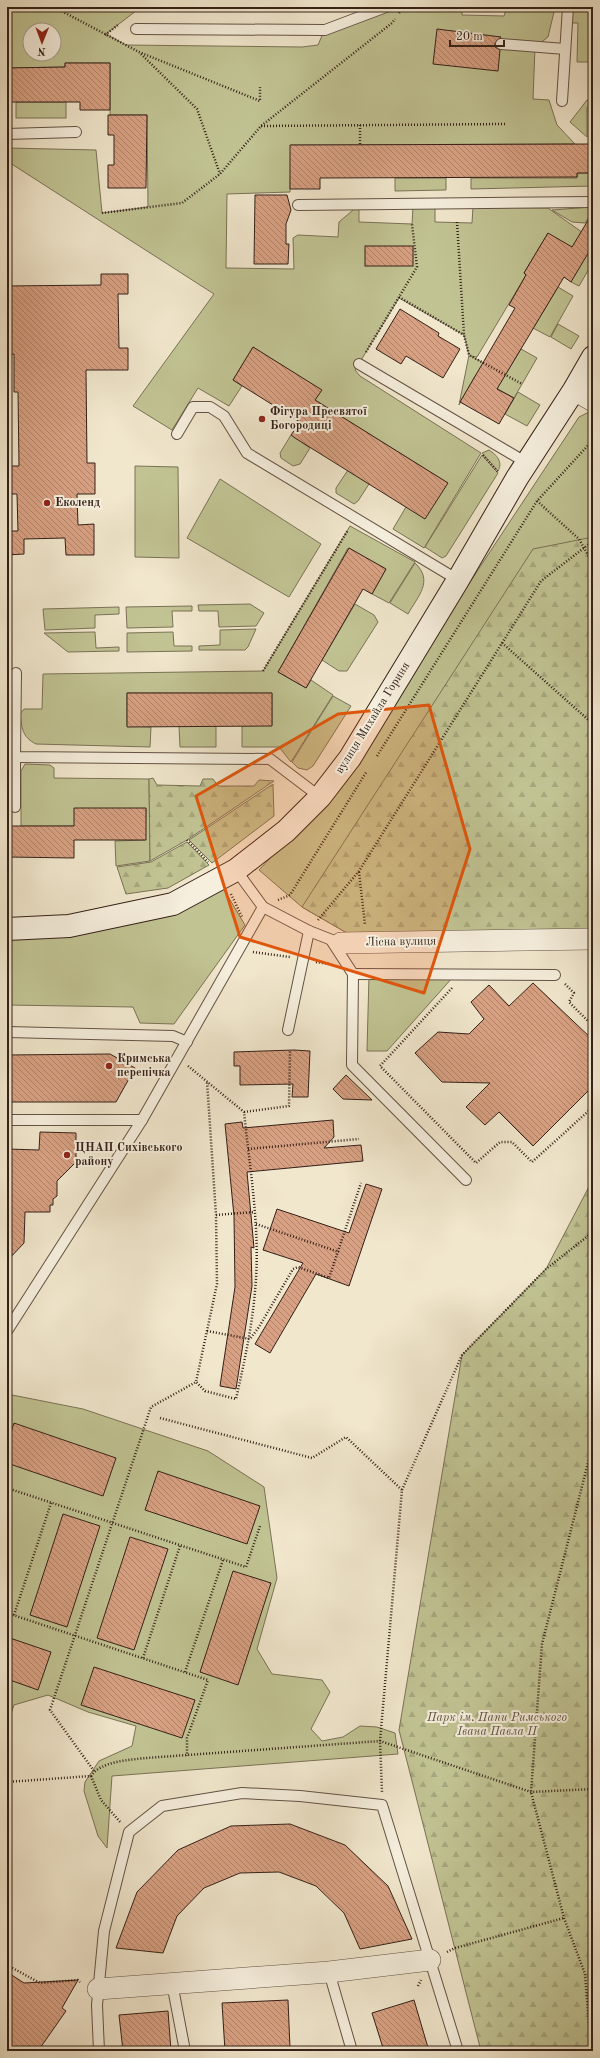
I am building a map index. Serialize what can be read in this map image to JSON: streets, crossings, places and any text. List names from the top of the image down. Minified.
{"streets":{"street":["вулиця Михайла Гориня","Лісна вулиця"]},"crossings":[["вулиця Михайла Гориня","Лісна вулиця"]],"parks":["Парк ім. Папи Римського Івана Павла ІІ"],"places":["Фігура Пресвятої Богородиці","Еколенд","Кримська перепічка","ЦНАП Сихівського району"],"scale_bar":"20 m","north":"bottom"}
